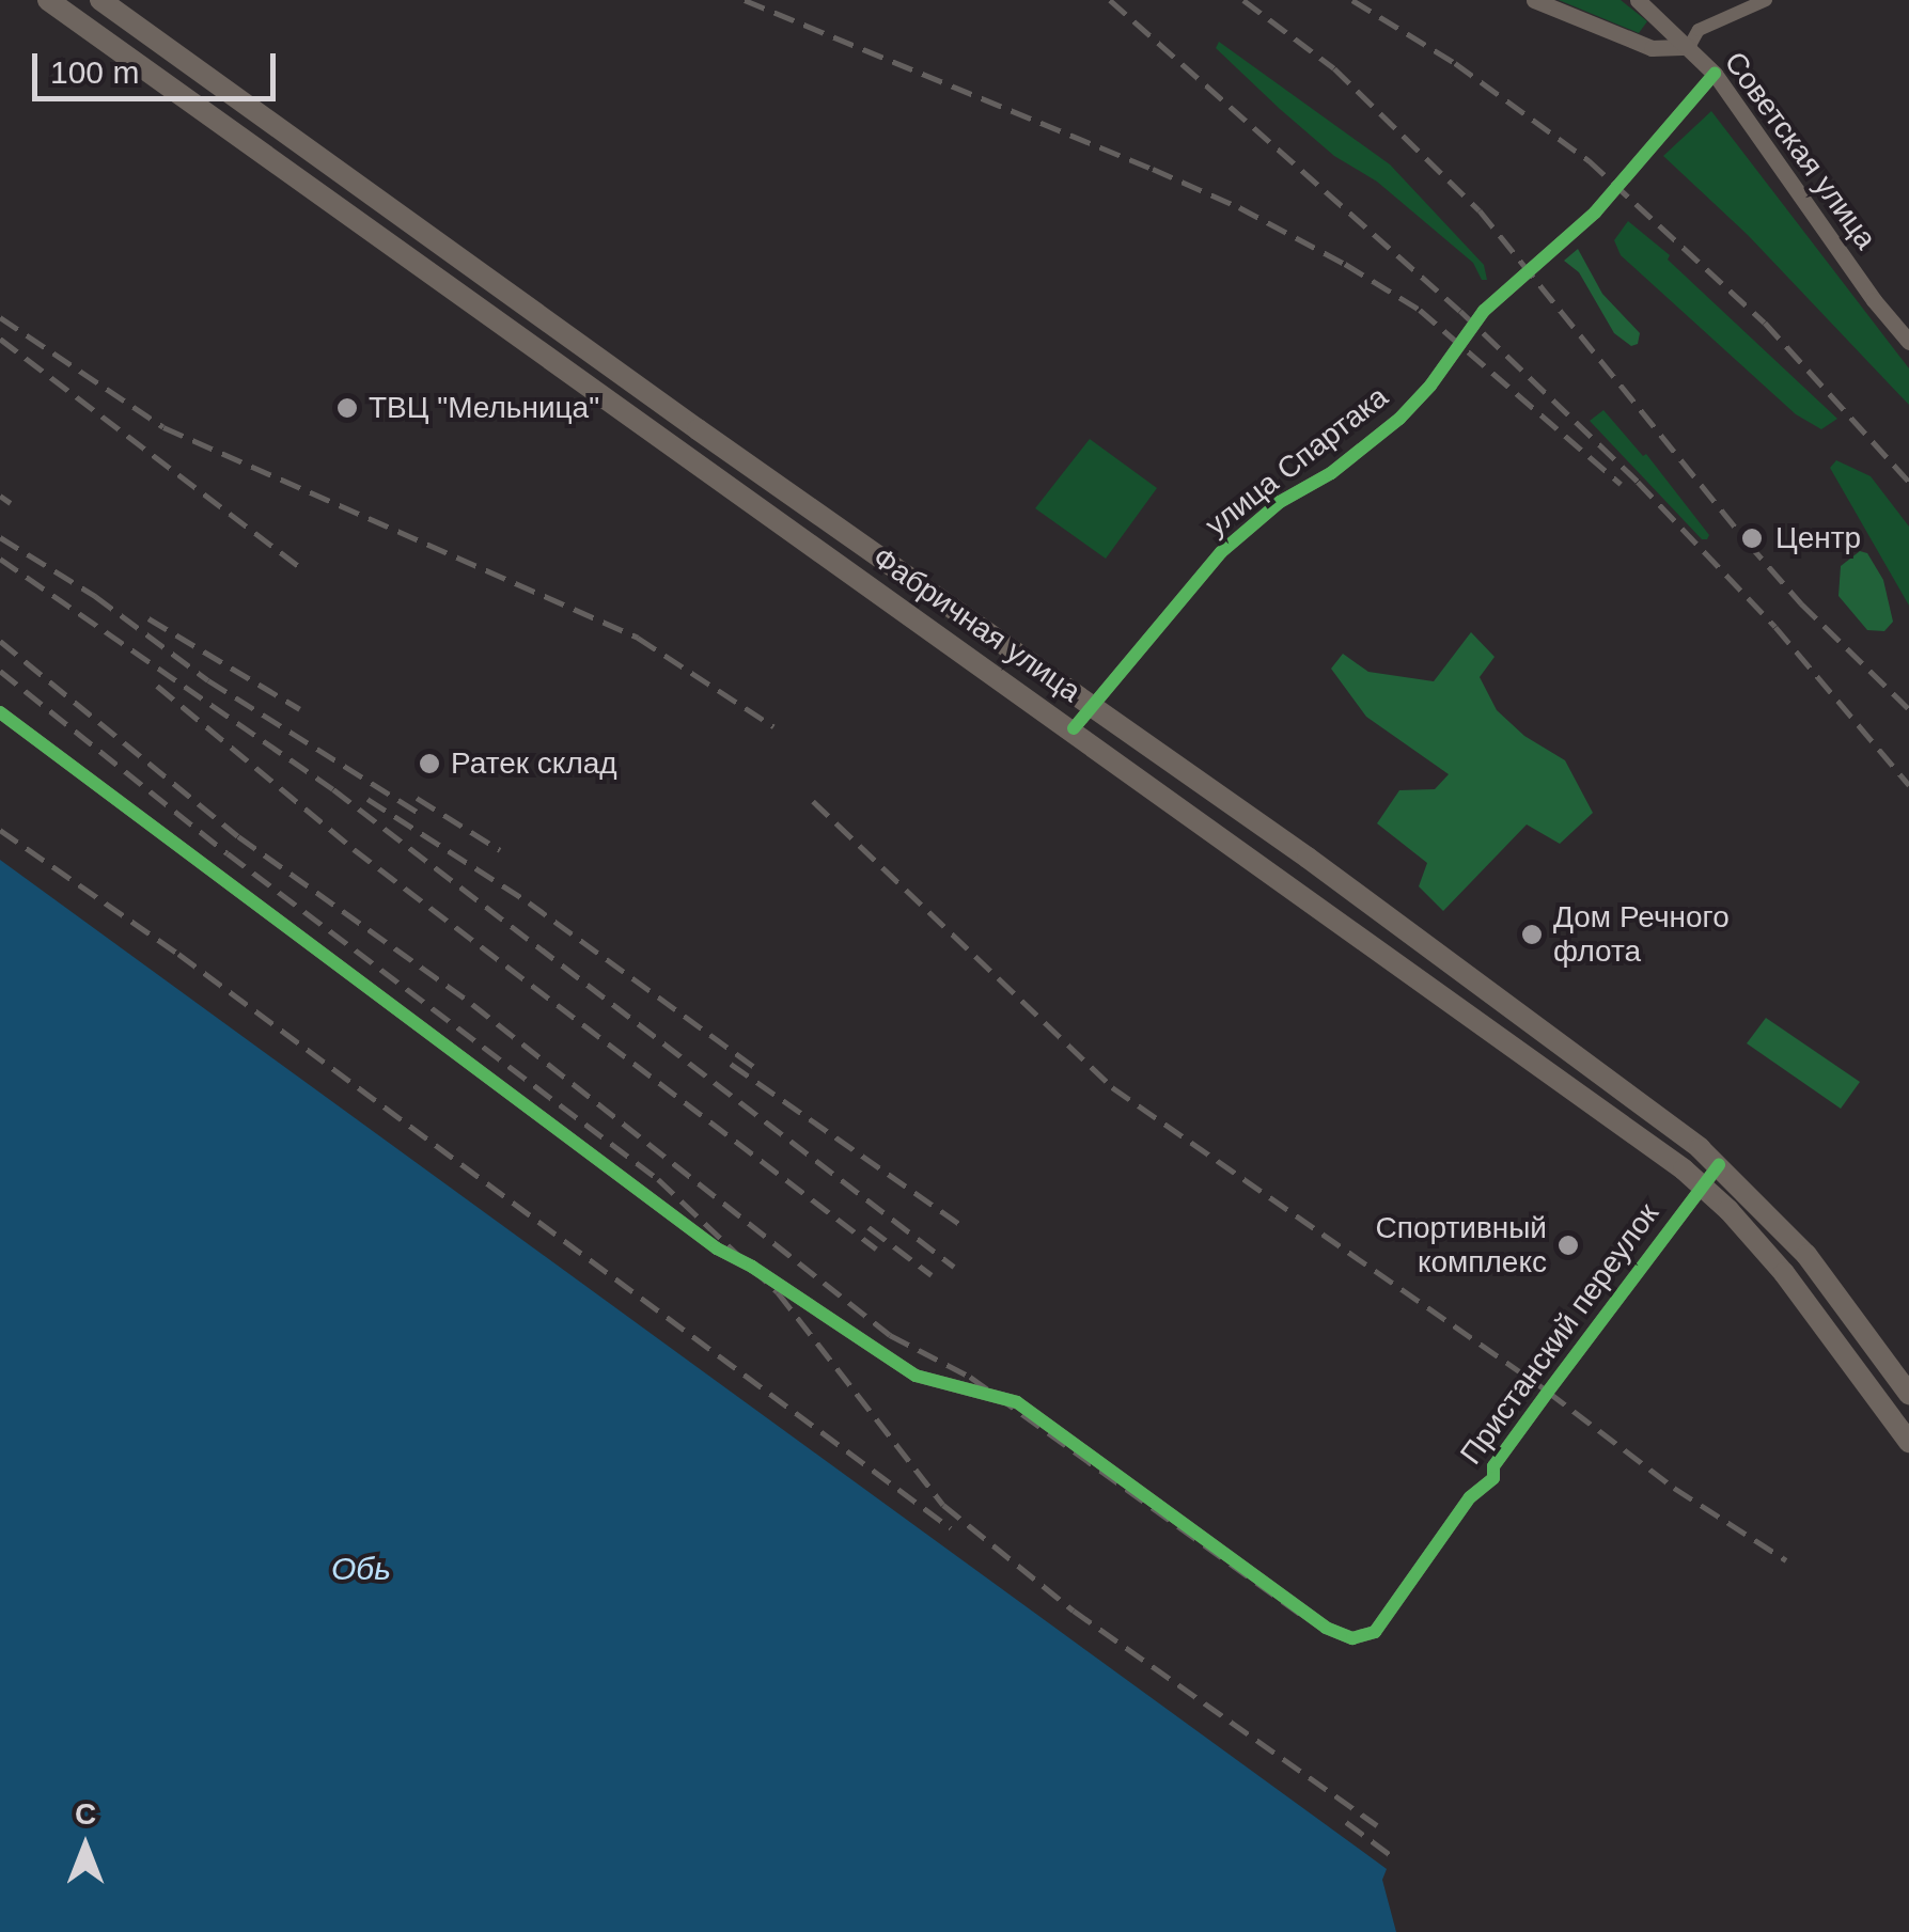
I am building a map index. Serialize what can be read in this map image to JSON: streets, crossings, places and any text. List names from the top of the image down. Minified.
{"streets":{"main road":["Фабричная улица"],"street":["Советская улица","улица Спартака","Пристанский переулок"]},"crossings":[["Советская улица","улица Спартака"],["улица Спартака","Фабричная улица"],["Фабричная улица","Пристанский переулок"]],"water":["Обь"],"places":["ТВЦ \"Мельница\"","Центр","Ратек склад","Дом Речного флота","Спортивный комплекс"],"scale_bar":"100 m","north":"top"}
